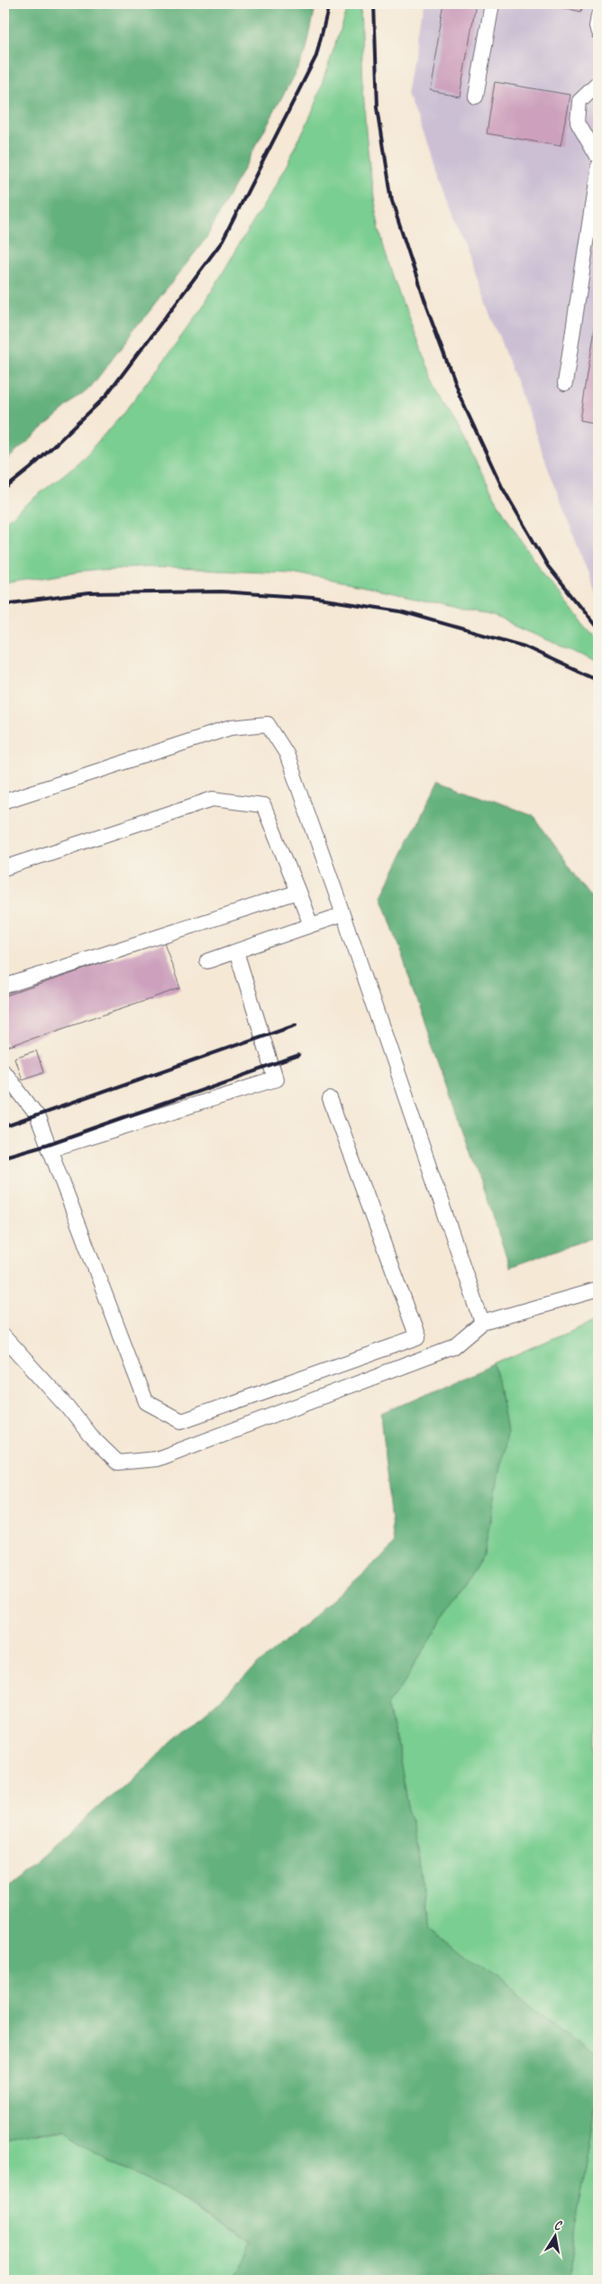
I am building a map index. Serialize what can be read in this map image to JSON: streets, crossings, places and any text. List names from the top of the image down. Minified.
{"north":"top"}
